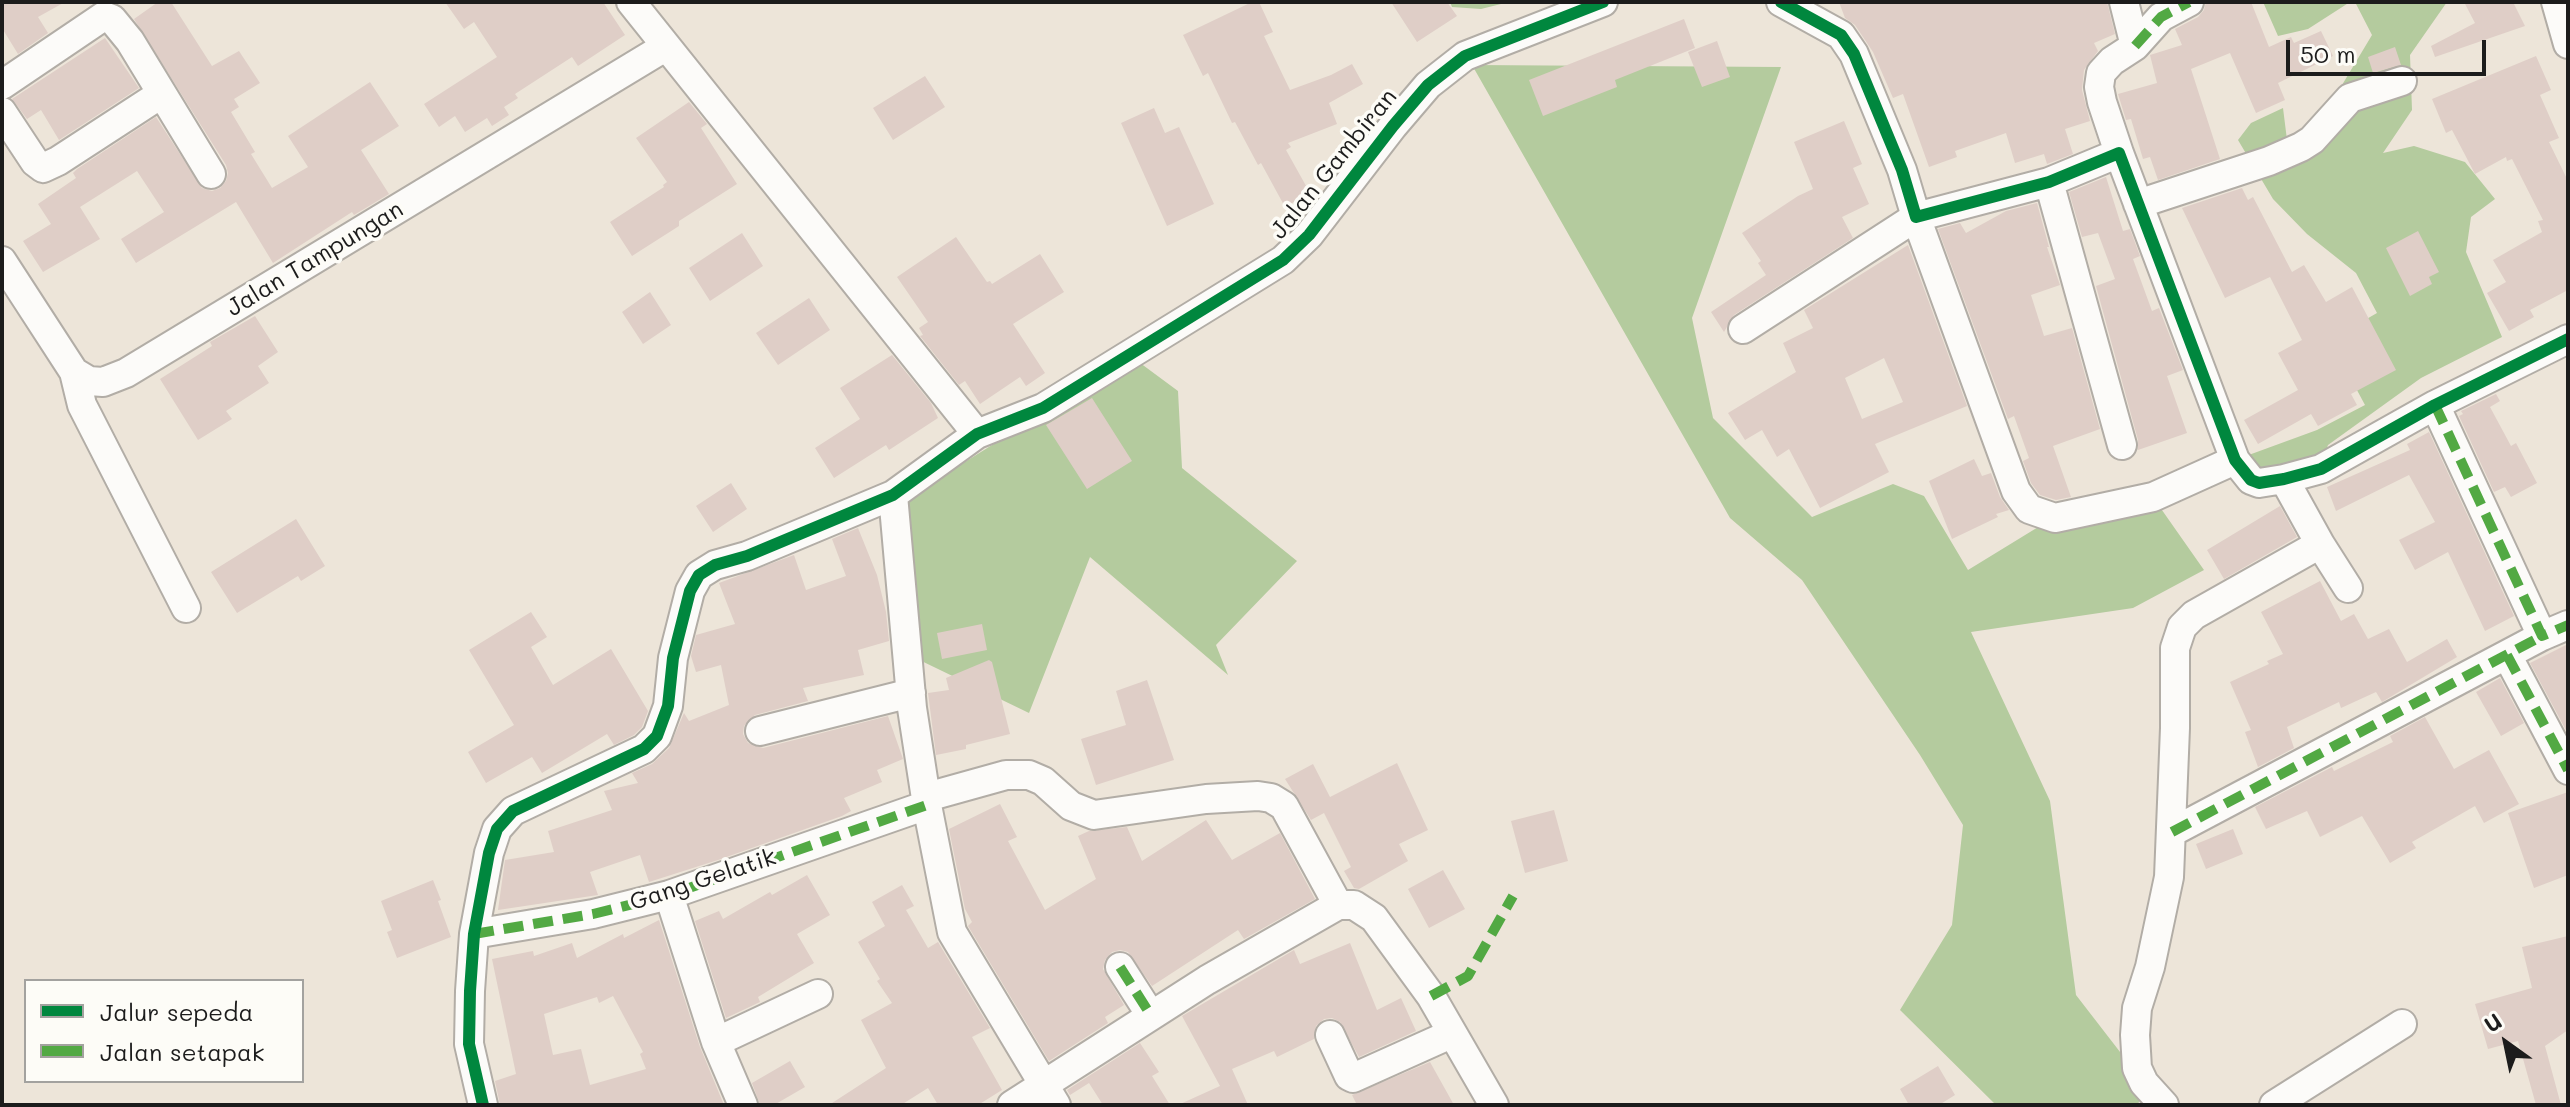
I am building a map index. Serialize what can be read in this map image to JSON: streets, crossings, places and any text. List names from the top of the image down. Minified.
{"streets":{"street":["Jalan Gambiran","Jalan Tampungan","Gang Gelatik"]},"crossings":[["Jalan Gambiran","Gang Gelatik"]],"legend":["Jalur sepeda","Jalan setapak"],"scale_bar":"50 m","north":"top left"}
